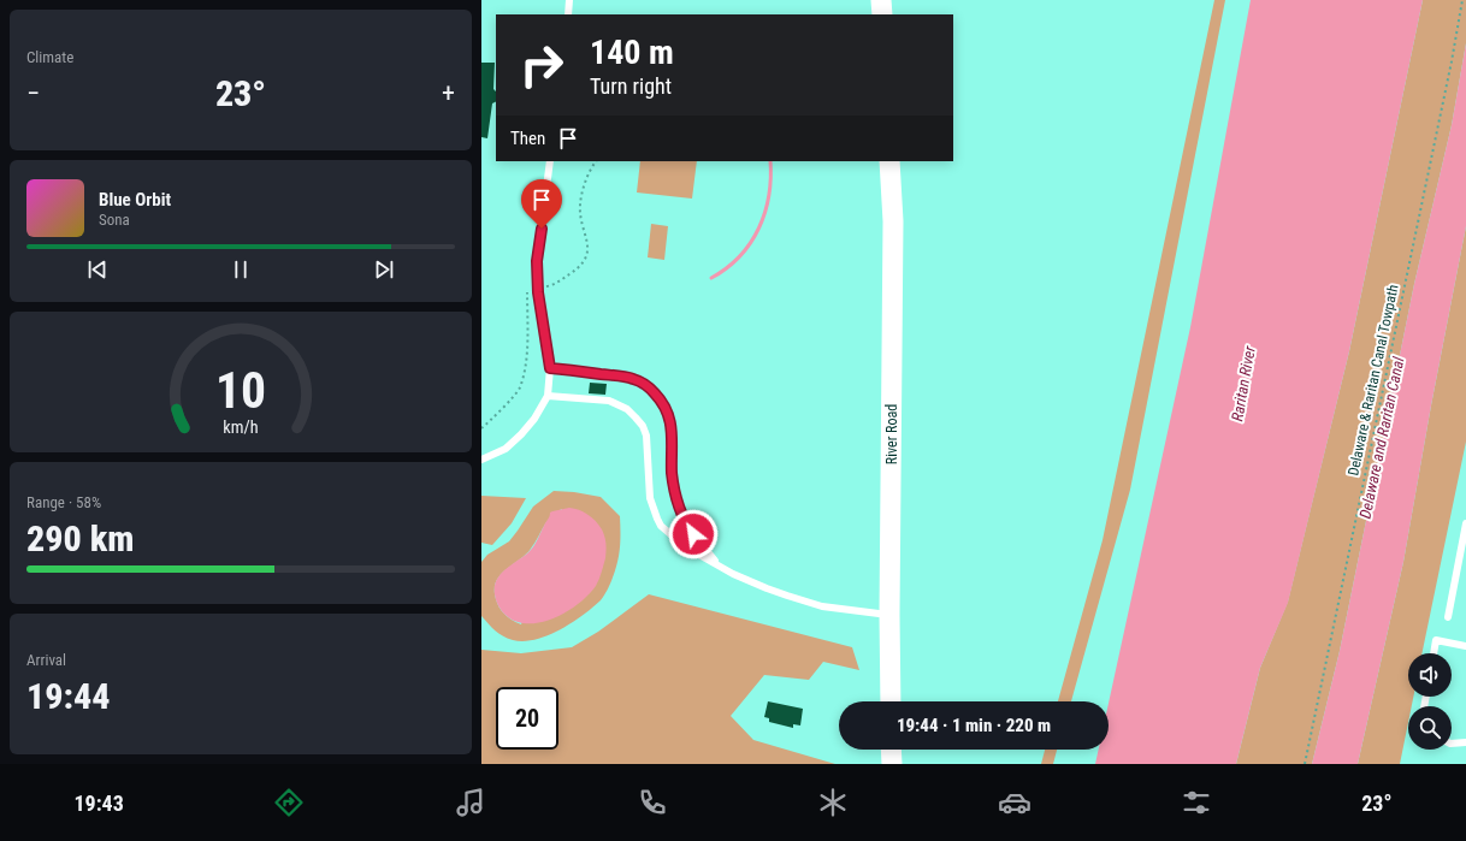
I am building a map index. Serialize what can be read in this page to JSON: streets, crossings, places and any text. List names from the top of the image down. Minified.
{"streets":{"main road":["River Road"],"path":["Delaware & Raritan Canal Towpath"]},"water":["Raritan River","Delaware and Raritan Canal"],"page":{"tile":["Climate",["Range · 58%","290 km"],["Arrival","19:44"]],"turn":["140 m","Turn right"],"heat":["−","23°","+"],"then":"Then","song":["Blue Orbit","Sona"],"limit":"20","trip":"19:44 · 1 min · 220 m","tabs":["19:43","23°"],"gauge":["10","km/h"]}}
